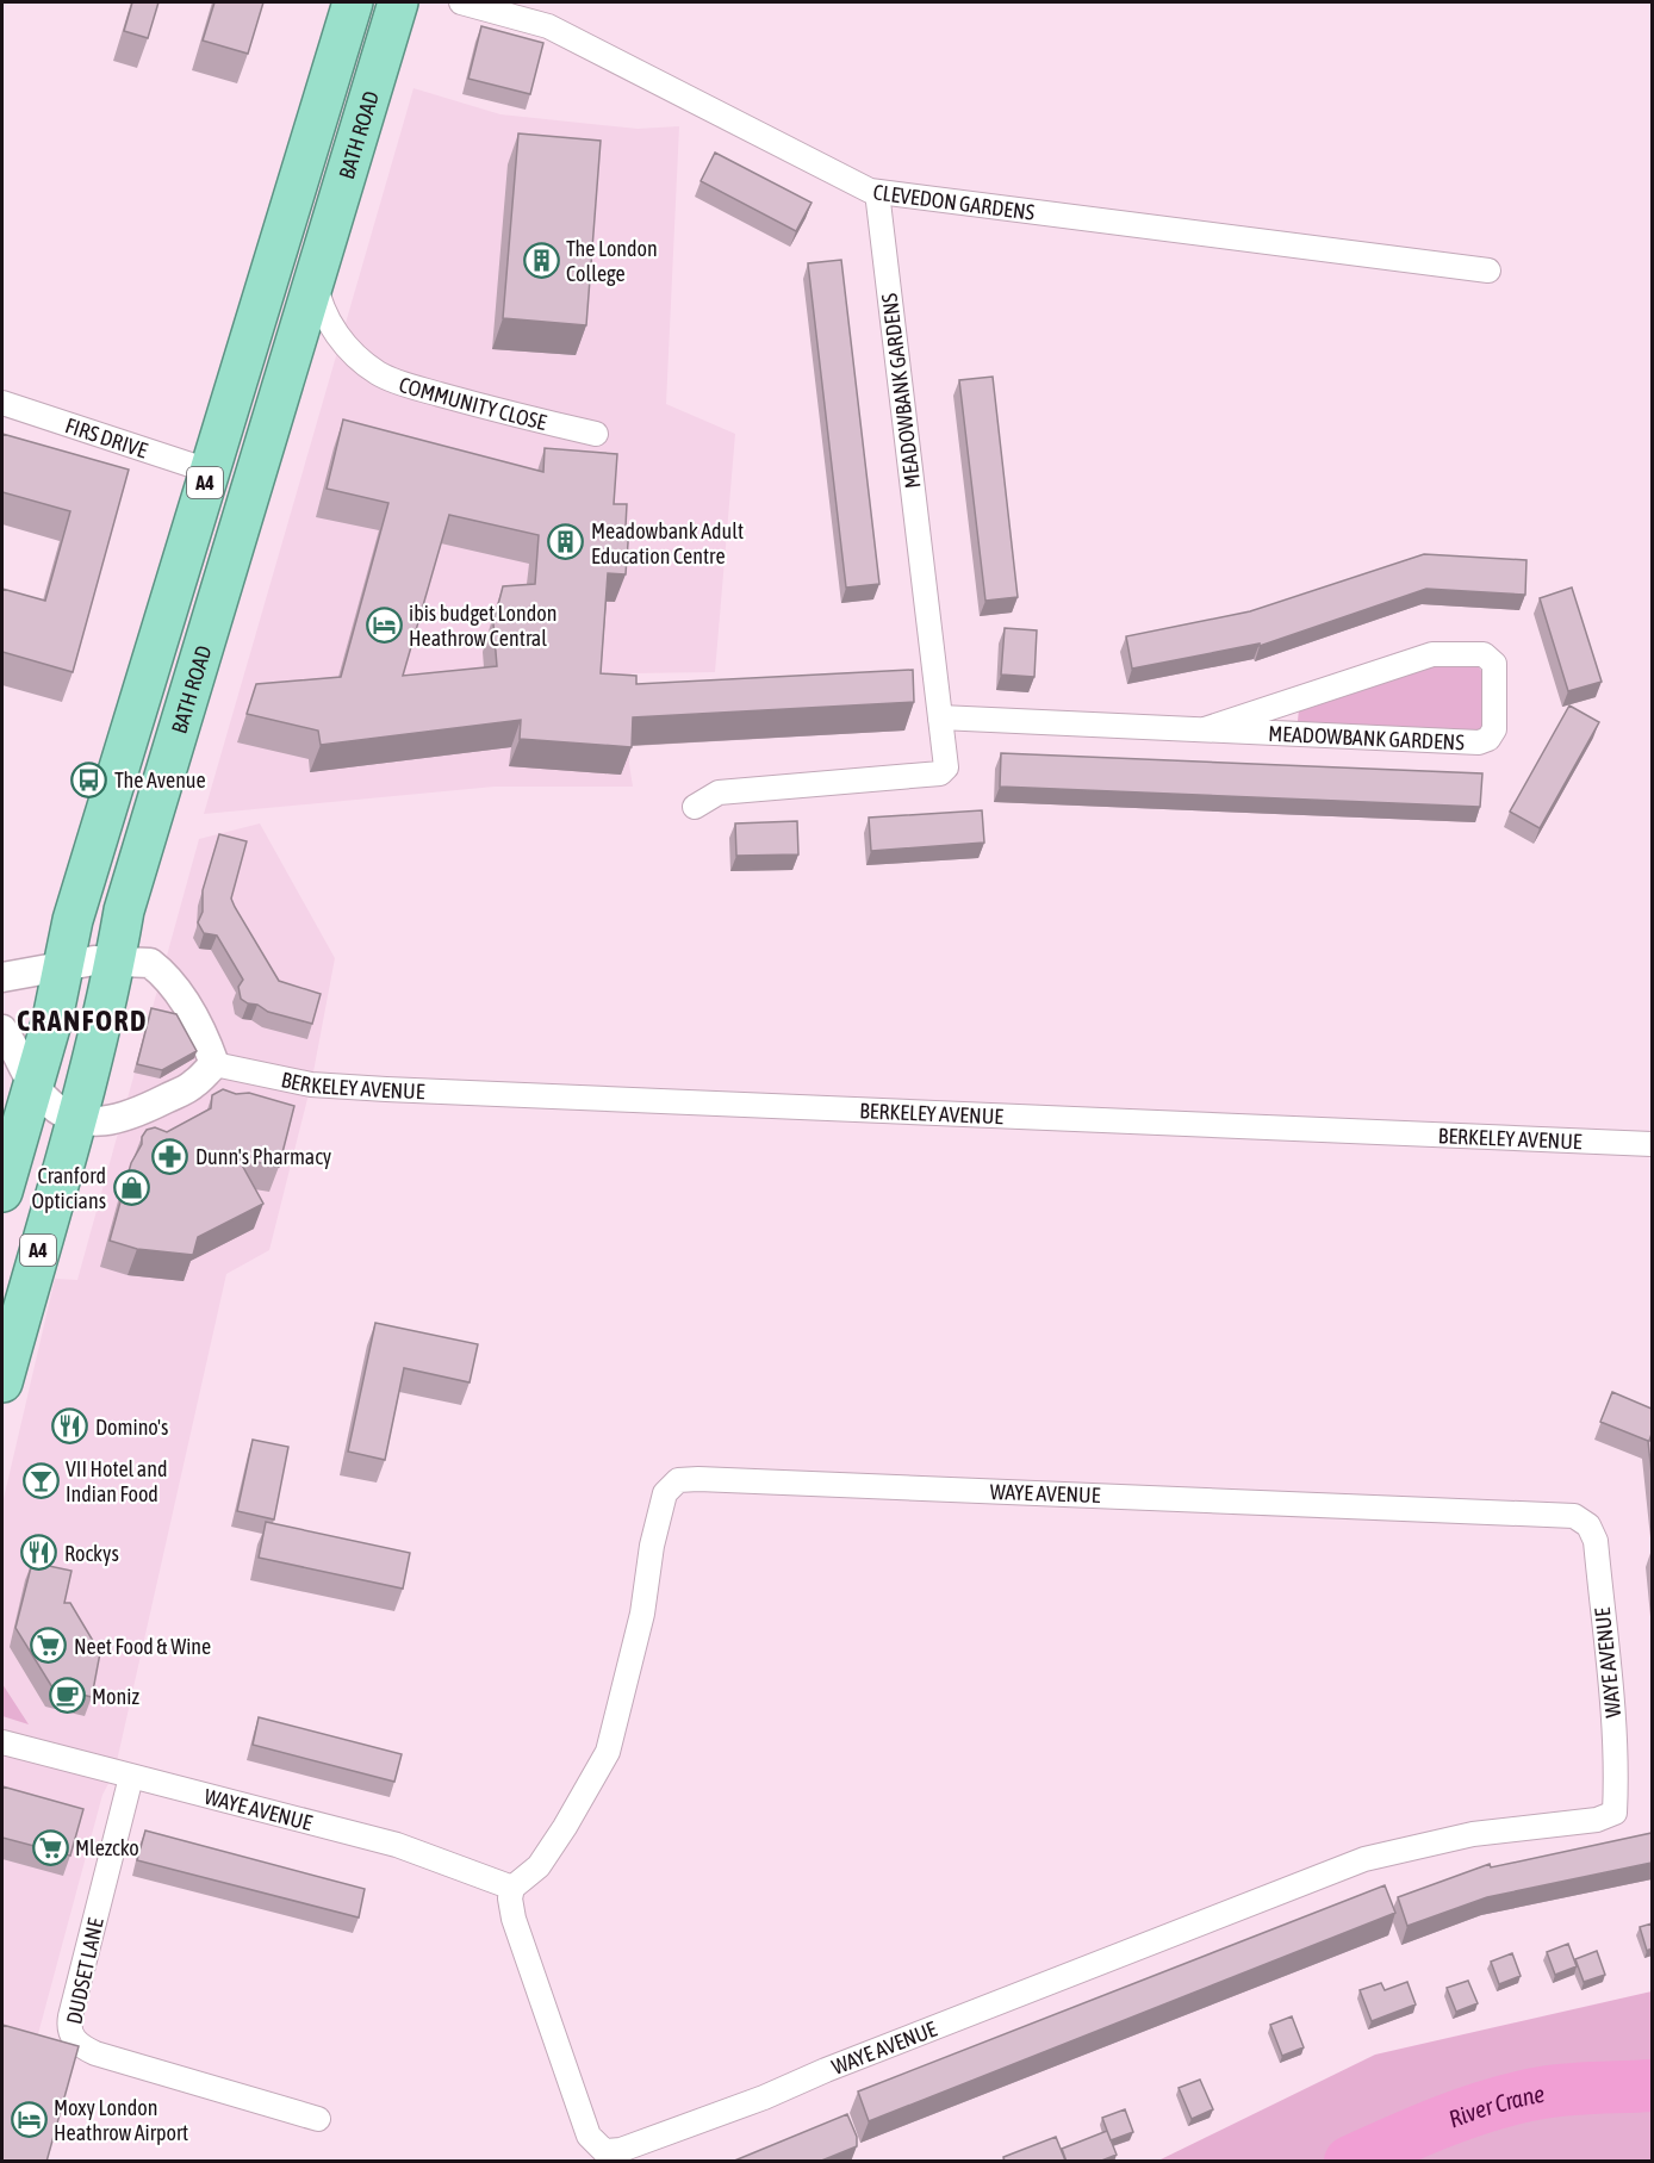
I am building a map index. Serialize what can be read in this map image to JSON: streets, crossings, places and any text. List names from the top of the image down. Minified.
{"streets":{"highway":["BATH ROAD","A4"],"street":["CLEVEDON GARDENS","MEADOWBANK GARDENS","COMMUNITY CLOSE","FIRS DRIVE","BERKELEY AVENUE","WAYE AVENUE","DUDSET LANE"]},"crossings":[["BATH ROAD","COMMUNITY CLOSE"],["BATH ROAD","FIRS DRIVE"],["CLEVEDON GARDENS","MEADOWBANK GARDENS"],["WAYE AVENUE","DUDSET LANE"]],"districts":["CRANFORD"],"water":["River Crane"],"places":{"building":["The London College","Meadowbank Adult Education Centre"],"hotel":["ibis budget London Heathrow Central","Moxy London Heathrow Airport"],"bus stop":["The Avenue"],"pharmacy":["Dunn's Pharmacy"],"shop":["Cranford Opticians"],"restaurant":["Domino's","Rockys"],"bar":["VII Hotel and Indian Food"],"supermarket":["Neet Food & Wine","Mlezcko"],"cafe":["Moniz"]}}
